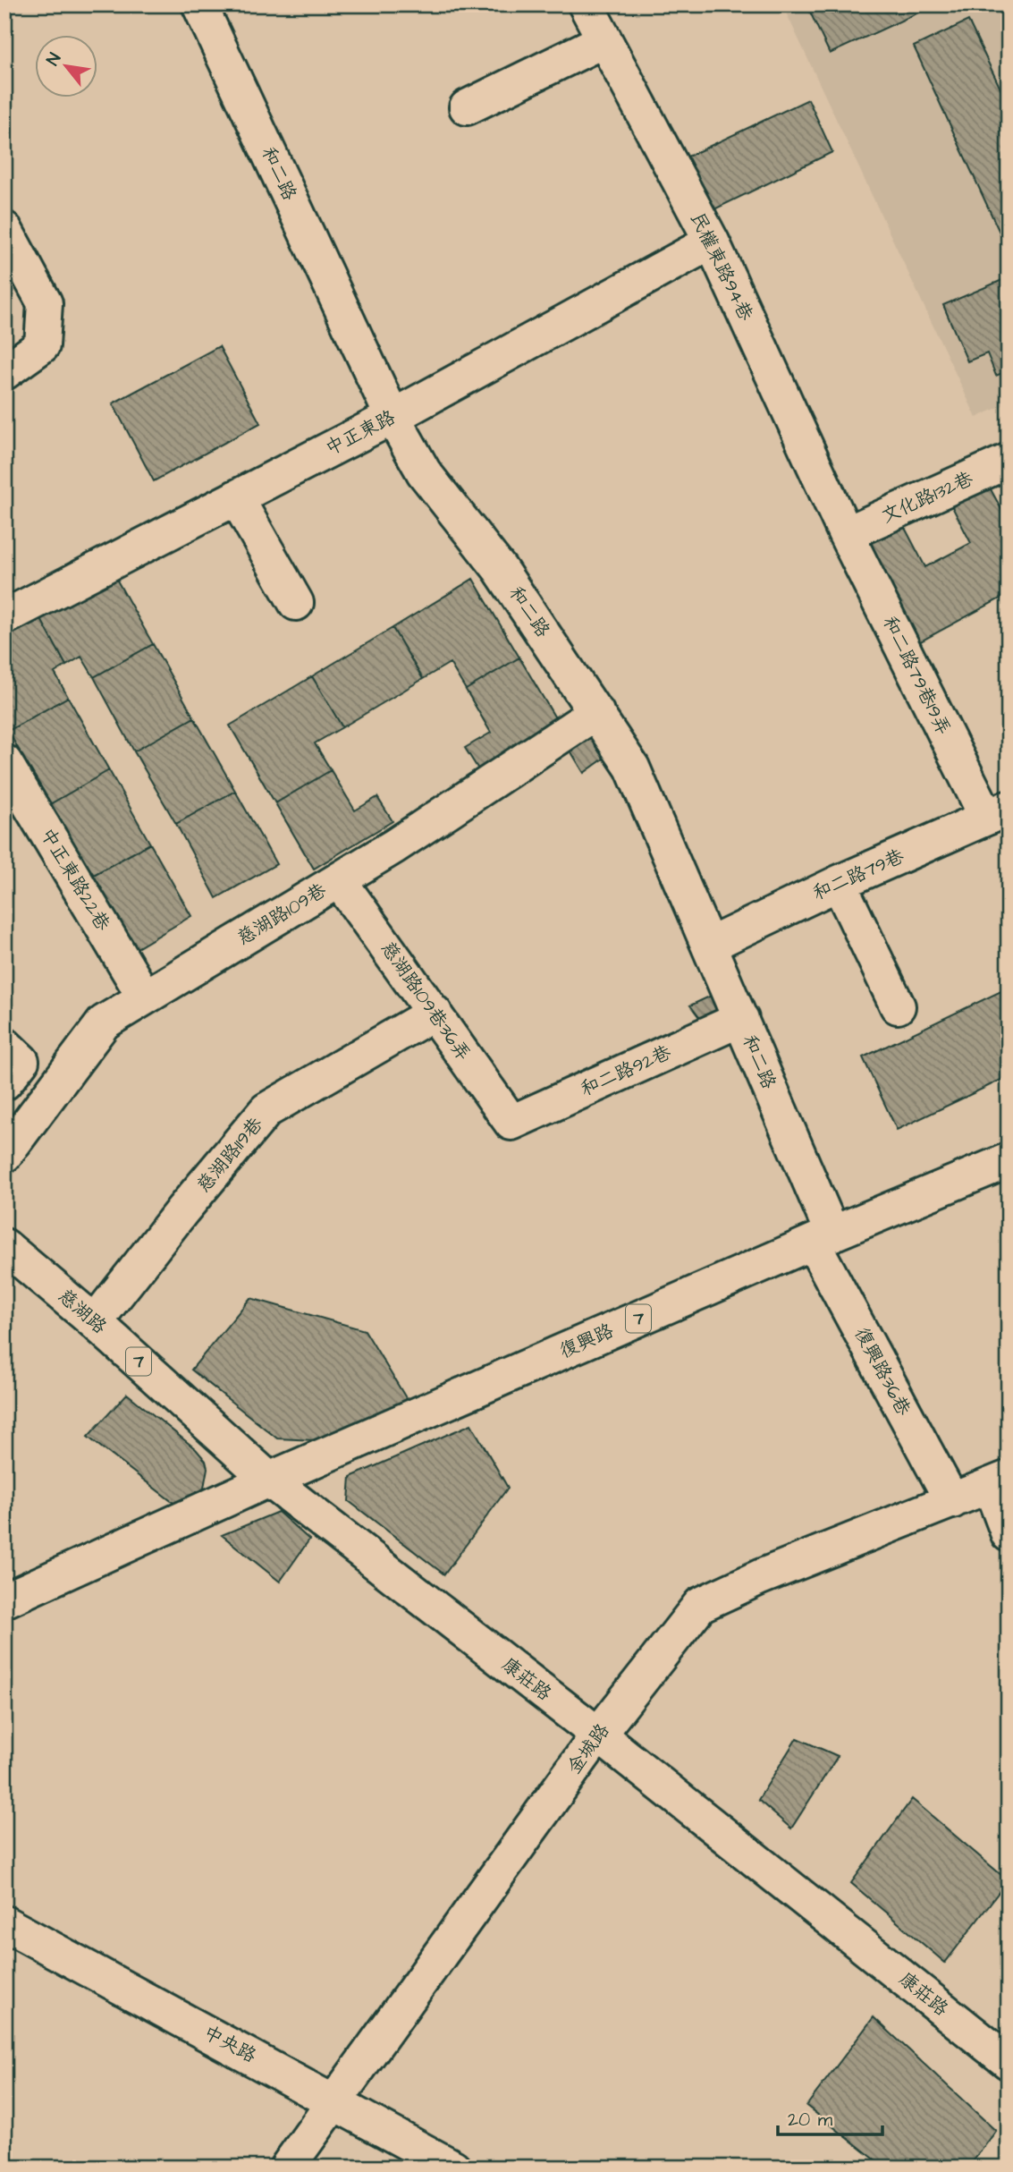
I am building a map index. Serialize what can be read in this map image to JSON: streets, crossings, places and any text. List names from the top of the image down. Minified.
{"streets":{"street":["和二路","民權東路94巷","中正東路","文化路132巷","和二路79巷19弄","和二路79巷","中正東路22巷","慈湖路109巷","慈湖路109巷36弄","和二路92巷","慈湖路119巷","慈湖路","7","復興路","復興路36巷","康莊路","金城路","中央路"]},"crossings":[["和二路","中正東路"],["和二路","和二路79巷"],["和二路","慈湖路109巷"],["和二路","和二路92巷"],["和二路","復興路"],["和二路","復興路36巷"],["民權東路94巷","中正東路"],["民權東路94巷","文化路132巷"],["民權東路94巷","和二路79巷19弄"],["文化路132巷","和二路79巷19弄"],["和二路79巷19弄","和二路79巷"],["中正東路22巷","慈湖路109巷"],["慈湖路109巷","慈湖路109巷36弄"],["慈湖路109巷36弄","和二路92巷"],["慈湖路109巷36弄","慈湖路119巷"],["慈湖路119巷","慈湖路"],["慈湖路","復興路"],["慈湖路","康莊路"],["復興路","復興路36巷"],["復興路","康莊路"],["復興路36巷","金城路"],["康莊路","金城路"],["金城路","中央路"]],"scale_bar":"20 m","north":"top left"}
